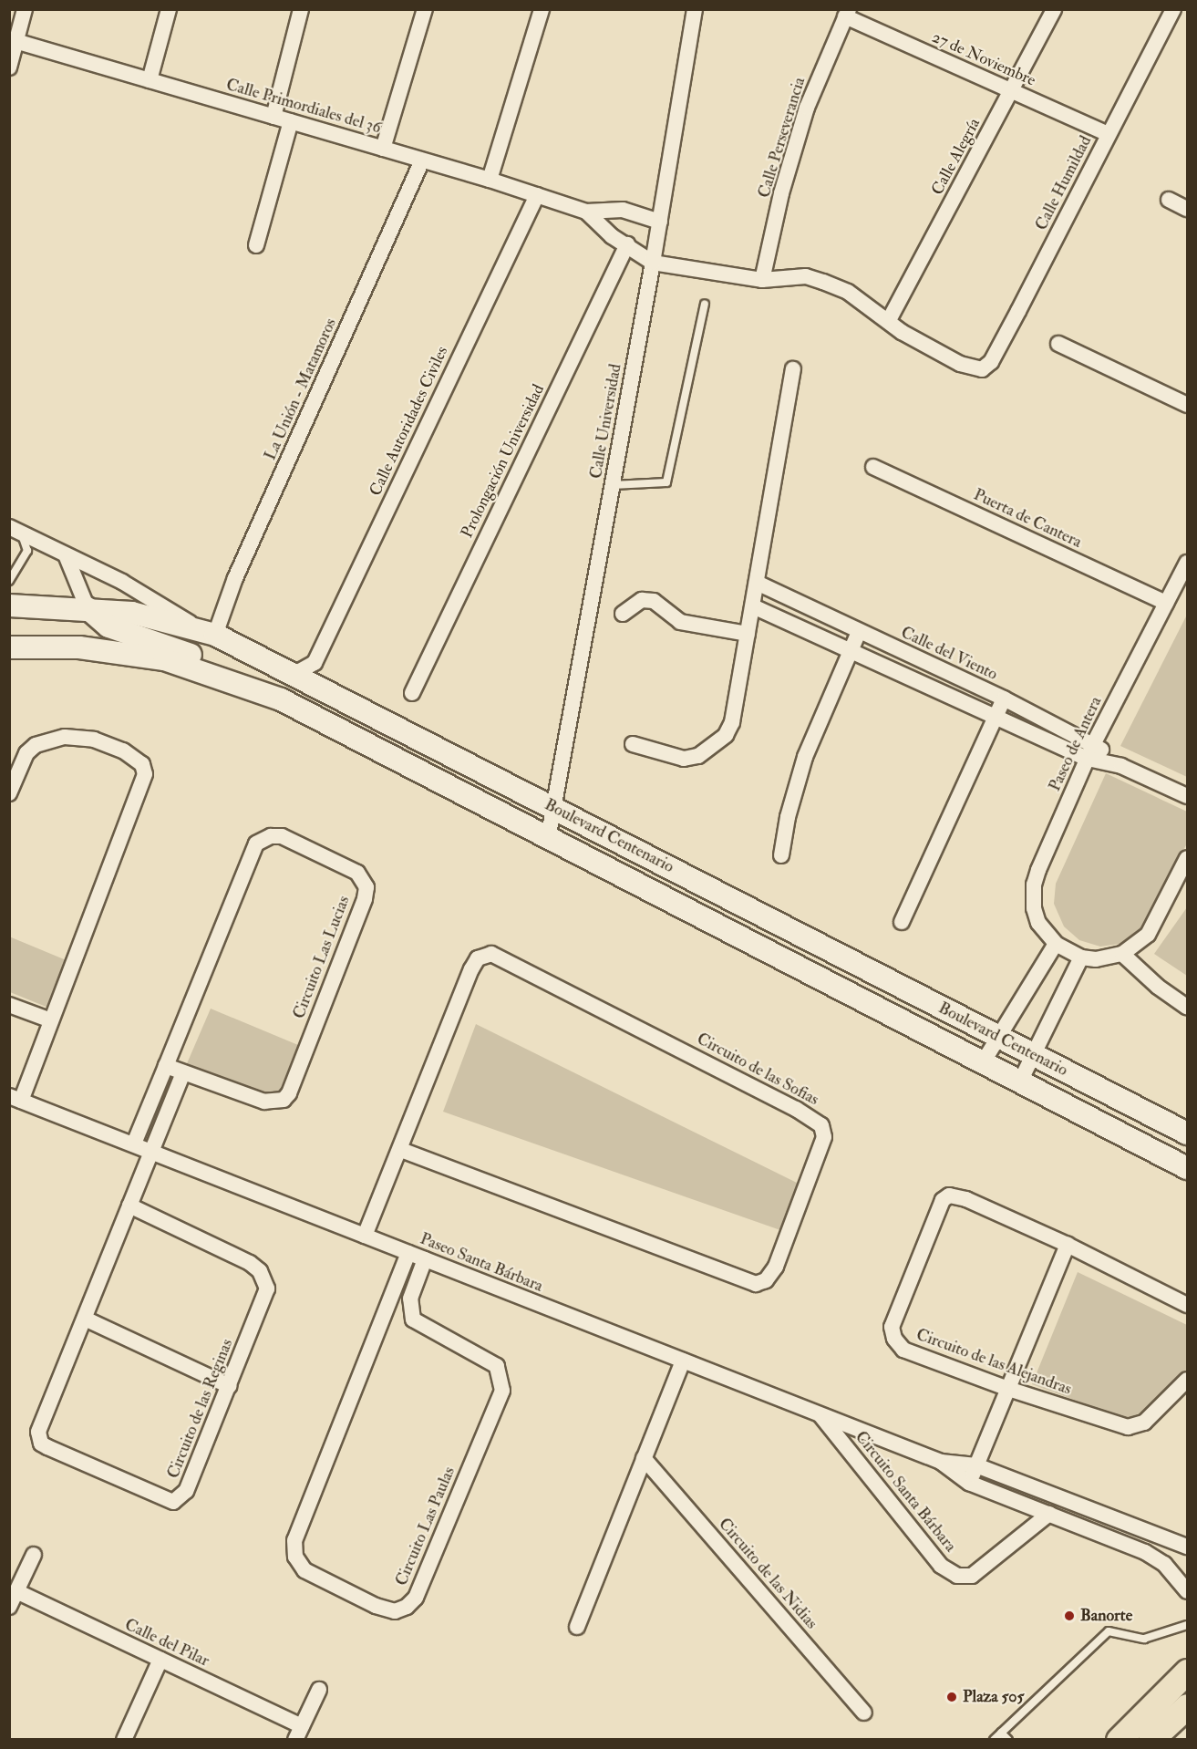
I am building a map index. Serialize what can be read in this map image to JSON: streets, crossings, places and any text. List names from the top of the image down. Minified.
{"streets":{"main road":["Boulevard Centenario"],"street":["27 de Noviembre","Calle Primordiales del 36","Calle Perseverancia","Calle Alegría","Calle Humildad","La Unión - Matamoros","Calle Autoridades Civiles","Calle Universidad","Prolongación Universidad","Puerta de Cantera","Calle del Viento","Paseo de Antera","Circuito Las Lucias","Circuito de las Sofias","Paseo Santa Bárbara","Circuito de las Alejandras","Circuito de las Reginas","Circuito Santa Bárbara","Circuito Las Paulas","Circuito de las Nidias","Calle del Pilar"]},"crossings":[["27 de Noviembre","Calle Perseverancia"],["27 de Noviembre","Calle Alegría"],["27 de Noviembre","Calle Humildad"],["Calle Primordiales del 36","Calle Perseverancia"],["Calle Primordiales del 36","Calle Alegría"],["Calle Primordiales del 36","Calle Humildad"],["Calle Primordiales del 36","La Unión - Matamoros"],["Calle Primordiales del 36","Calle Autoridades Civiles"],["Calle Primordiales del 36","Calle Universidad"],["Calle Primordiales del 36","Prolongación Universidad"],["La Unión - Matamoros","Boulevard Centenario"],["Calle Universidad","Boulevard Centenario"],["Puerta de Cantera","Paseo de Antera"],["Calle del Viento","Paseo de Antera"],["Circuito Las Lucias","Paseo Santa Bárbara"],["Circuito de las Sofias","Paseo Santa Bárbara"],["Paseo Santa Bárbara","Circuito de las Reginas"],["Paseo Santa Bárbara","Circuito Santa Bárbara"],["Paseo Santa Bárbara","Circuito Las Paulas"]],"places":["Banorte","Plaza 505"]}
